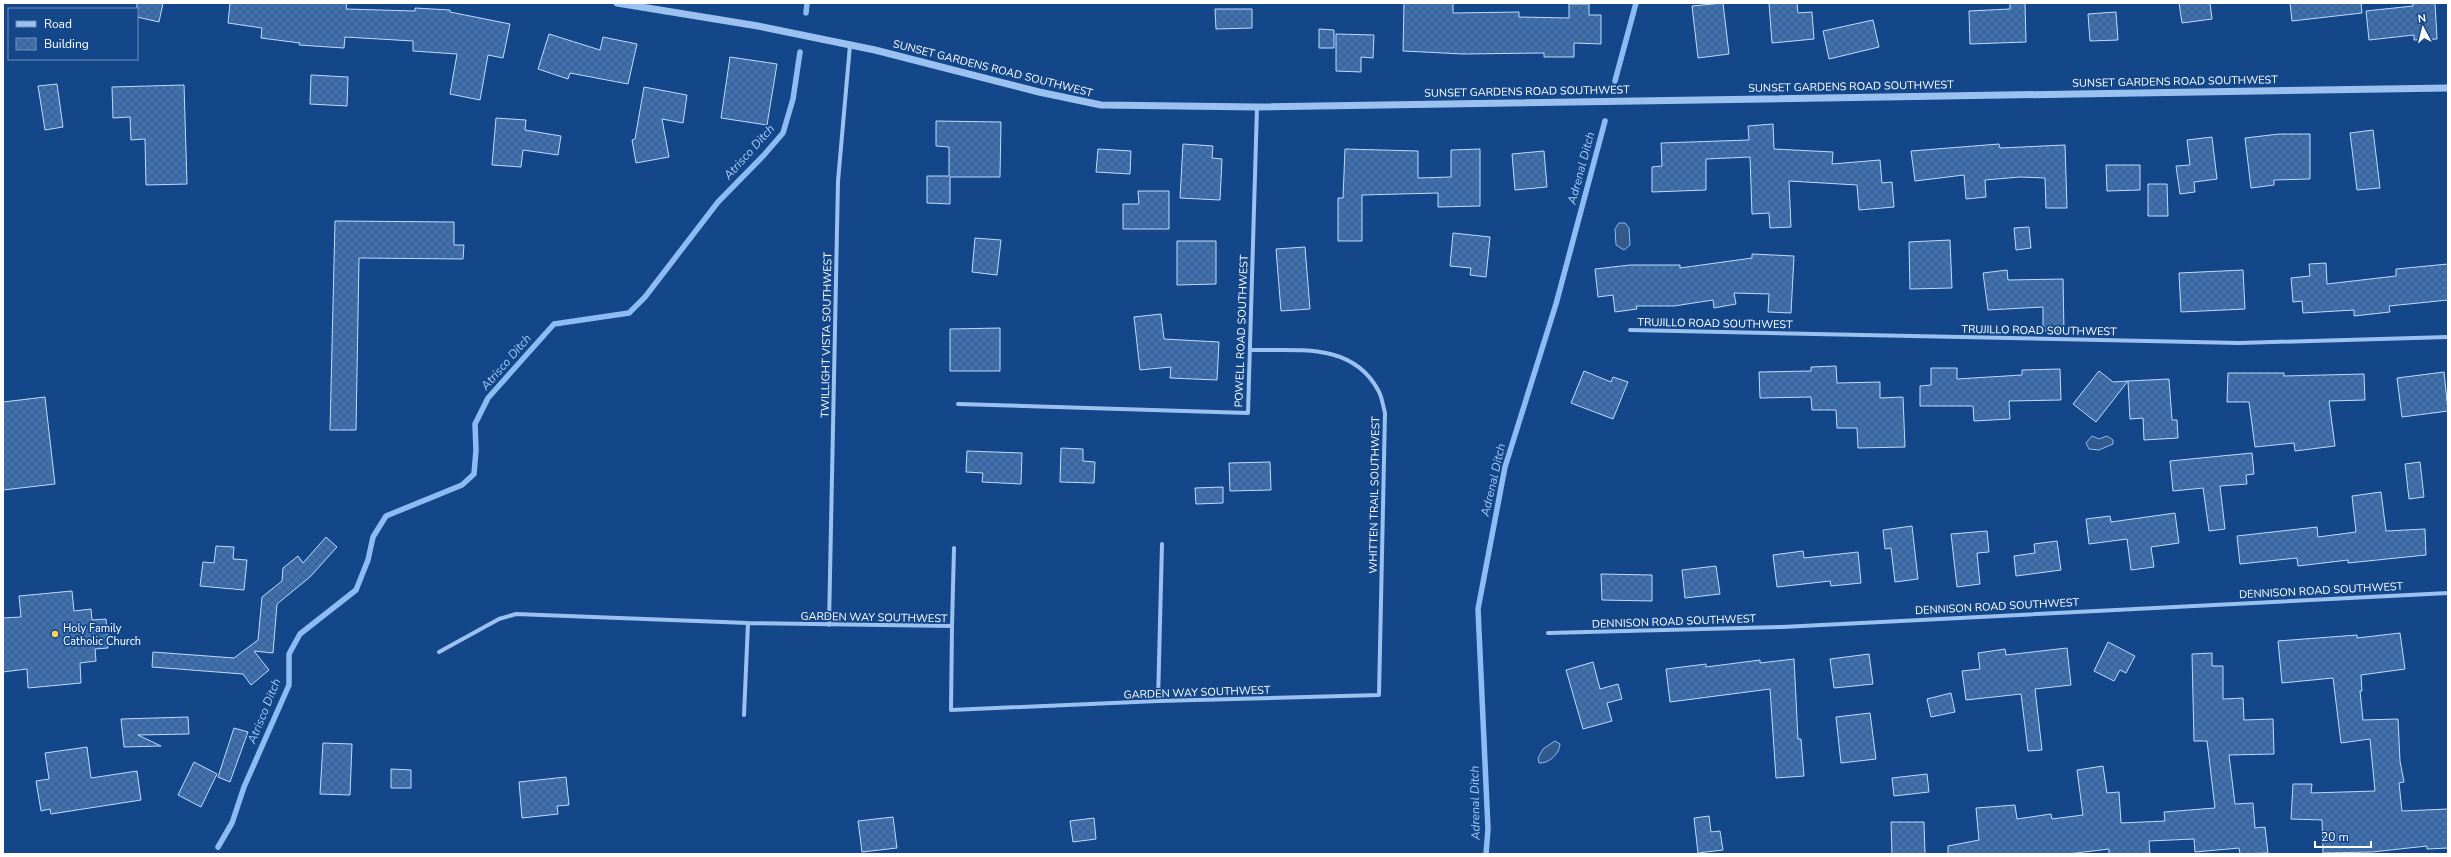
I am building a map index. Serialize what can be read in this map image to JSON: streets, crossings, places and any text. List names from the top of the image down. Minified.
{"streets":{"street":["SUNSET GARDENS ROAD SOUTHWEST","TRUJILLO ROAD SOUTHWEST","POWELL ROAD SOUTHWEST","TWILLIGHT VISTA SOUTHWEST","WHITTEN TRAIL SOUTHWEST","DENNISON ROAD SOUTHWEST","GARDEN WAY SOUTHWEST"]},"crossings":[["SUNSET GARDENS ROAD SOUTHWEST","POWELL ROAD SOUTHWEST"],["SUNSET GARDENS ROAD SOUTHWEST","TWILLIGHT VISTA SOUTHWEST"],["POWELL ROAD SOUTHWEST","WHITTEN TRAIL SOUTHWEST"],["TWILLIGHT VISTA SOUTHWEST","GARDEN WAY SOUTHWEST"],["WHITTEN TRAIL SOUTHWEST","GARDEN WAY SOUTHWEST"]],"water":["Atrisco Ditch","Adrenal Ditch"],"places":["Holy Family Catholic Church"],"legend":["Road","Building"],"scale_bar":"20 m","north":"top"}
